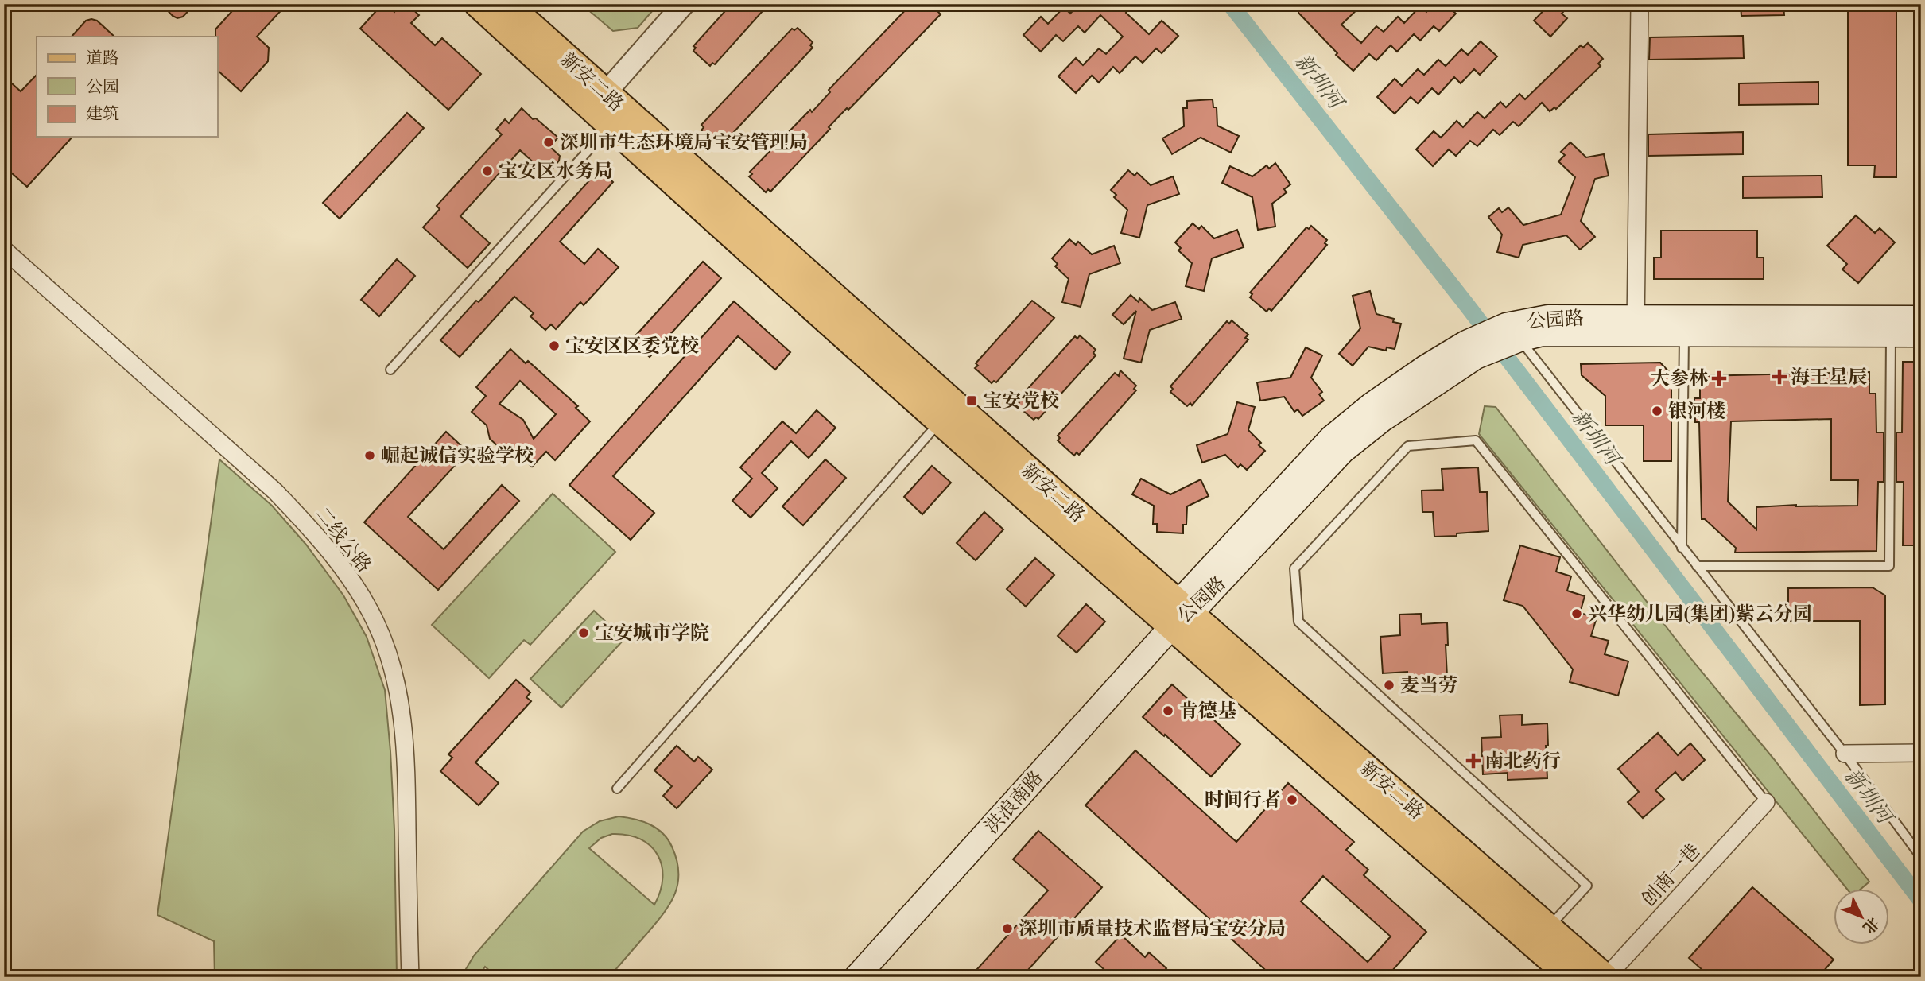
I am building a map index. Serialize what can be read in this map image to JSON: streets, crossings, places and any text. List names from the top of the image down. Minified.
{"streets":{"main road":["新安二路","公园路","洪浪南路"],"street":["二线公路","创南一巷"]},"crossings":[["新安二路","公园路"],["新安二路","洪浪南路"],["新安二路","创南一巷"],["公园路","洪浪南路"]],"water":["新圳河"],"places":{"other":["深圳市生态环境局宝安管理局","宝安区水务局","宝安区区委党校","银河楼","崛起诚信实验学校","兴华幼儿园(集团)紫云分园","宝安城市学院","麦当劳","肯德基","时间行者","深圳市质量技术监督局宝安分局"],"health":["海王星辰","大参林","南北药行"],"transit":["宝安党校"]},"legend":["道路","公园","建筑"],"north":"bottom right"}
